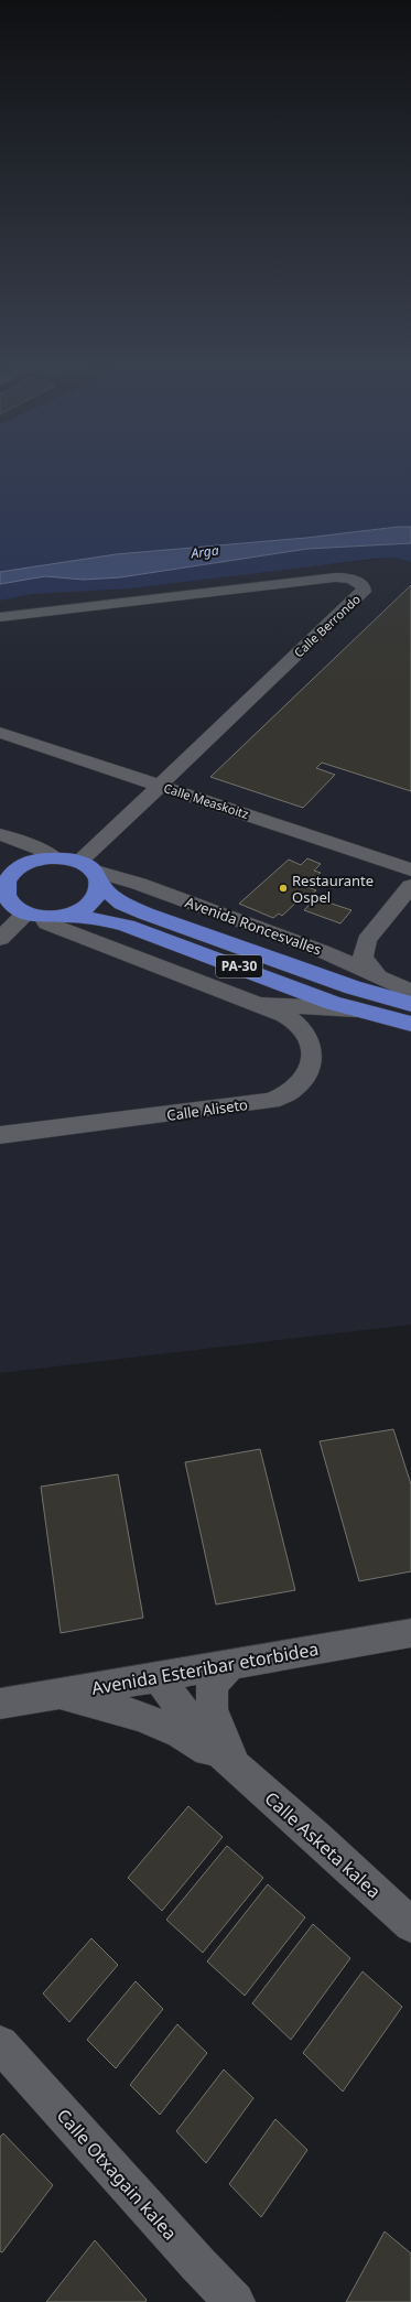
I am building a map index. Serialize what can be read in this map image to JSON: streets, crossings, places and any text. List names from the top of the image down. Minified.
{"streets":{"highway":["PA-30"],"street":["Calle Berrondo","Calle Measkoitz","Avenida Roncesvalles","Calle Aliseto","Avenida Esteribar etorbidea","Calle Asketa kalea","Calle Otxagain kalea"]},"crossings":[["Calle Berrondo","Calle Measkoitz"],["Calle Berrondo","Avenida Roncesvalles"],["Calle Berrondo","PA-30"],["Avenida Roncesvalles","PA-30"],["Avenida Esteribar etorbidea","Calle Asketa kalea"]],"water":["Arga"],"places":["Restaurante Ospel"]}
